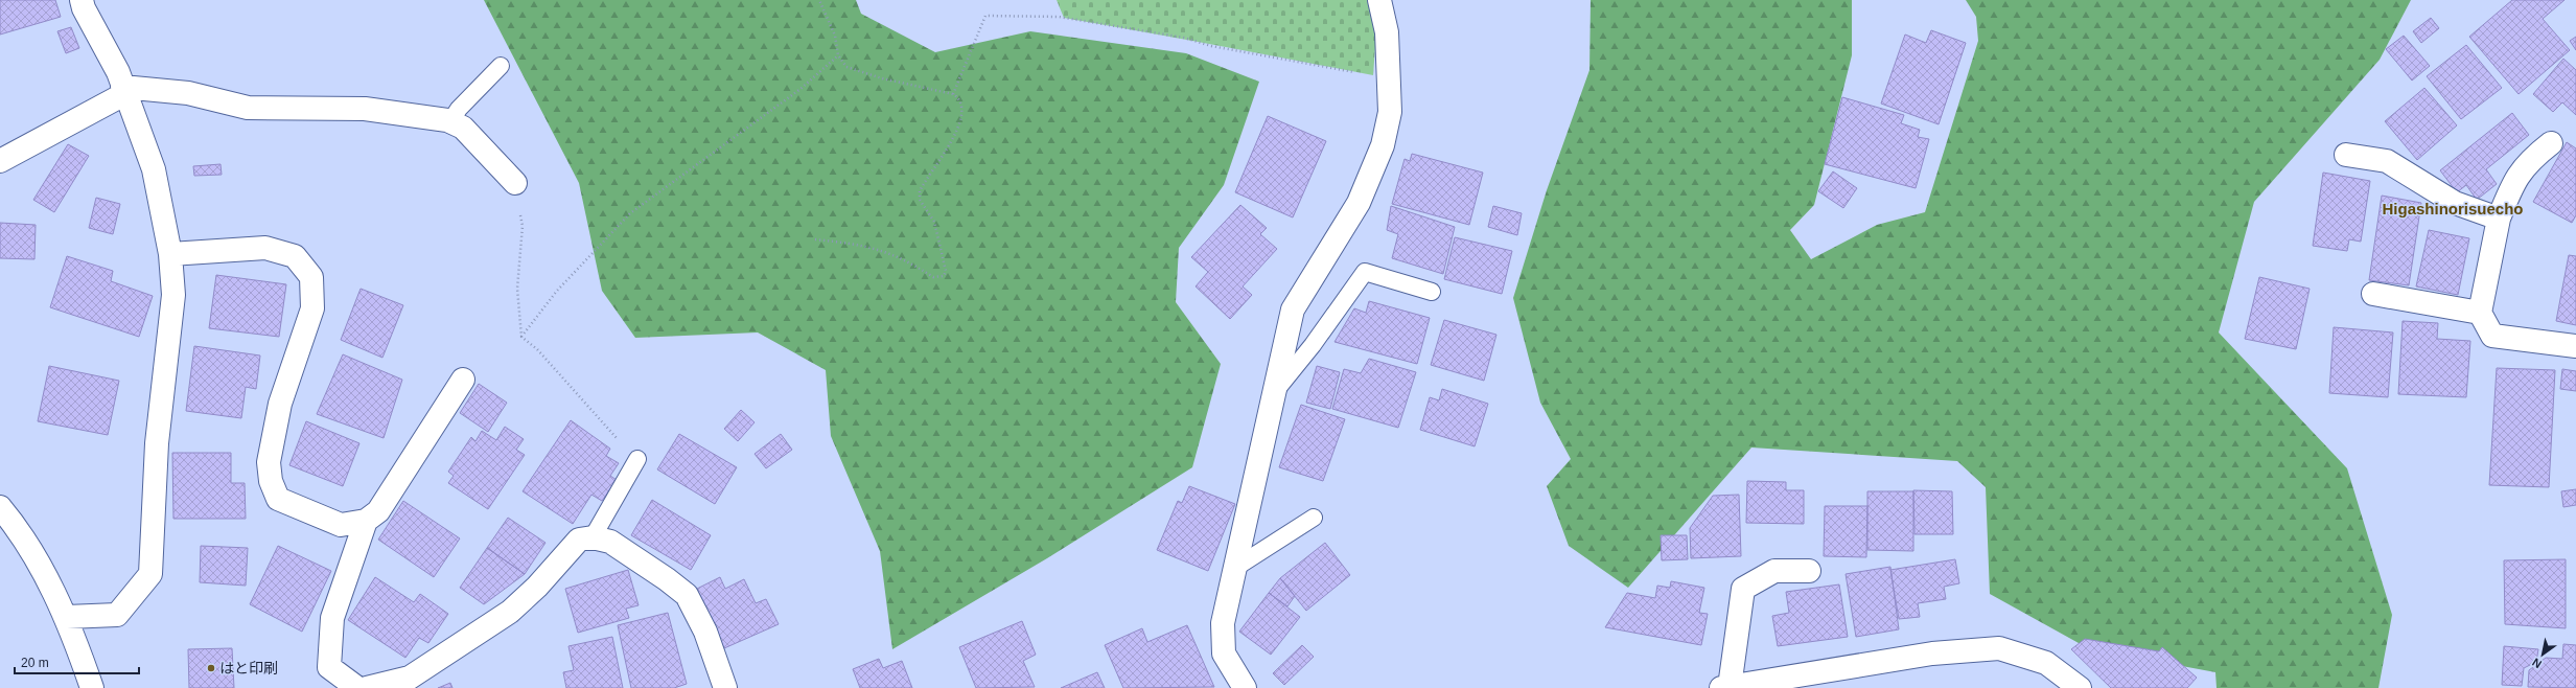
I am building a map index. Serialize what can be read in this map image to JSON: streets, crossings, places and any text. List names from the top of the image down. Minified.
{"districts":["Higashinorisuecho"],"places":["はと印刷"],"scale_bar":"20 m","north":"bottom left"}
